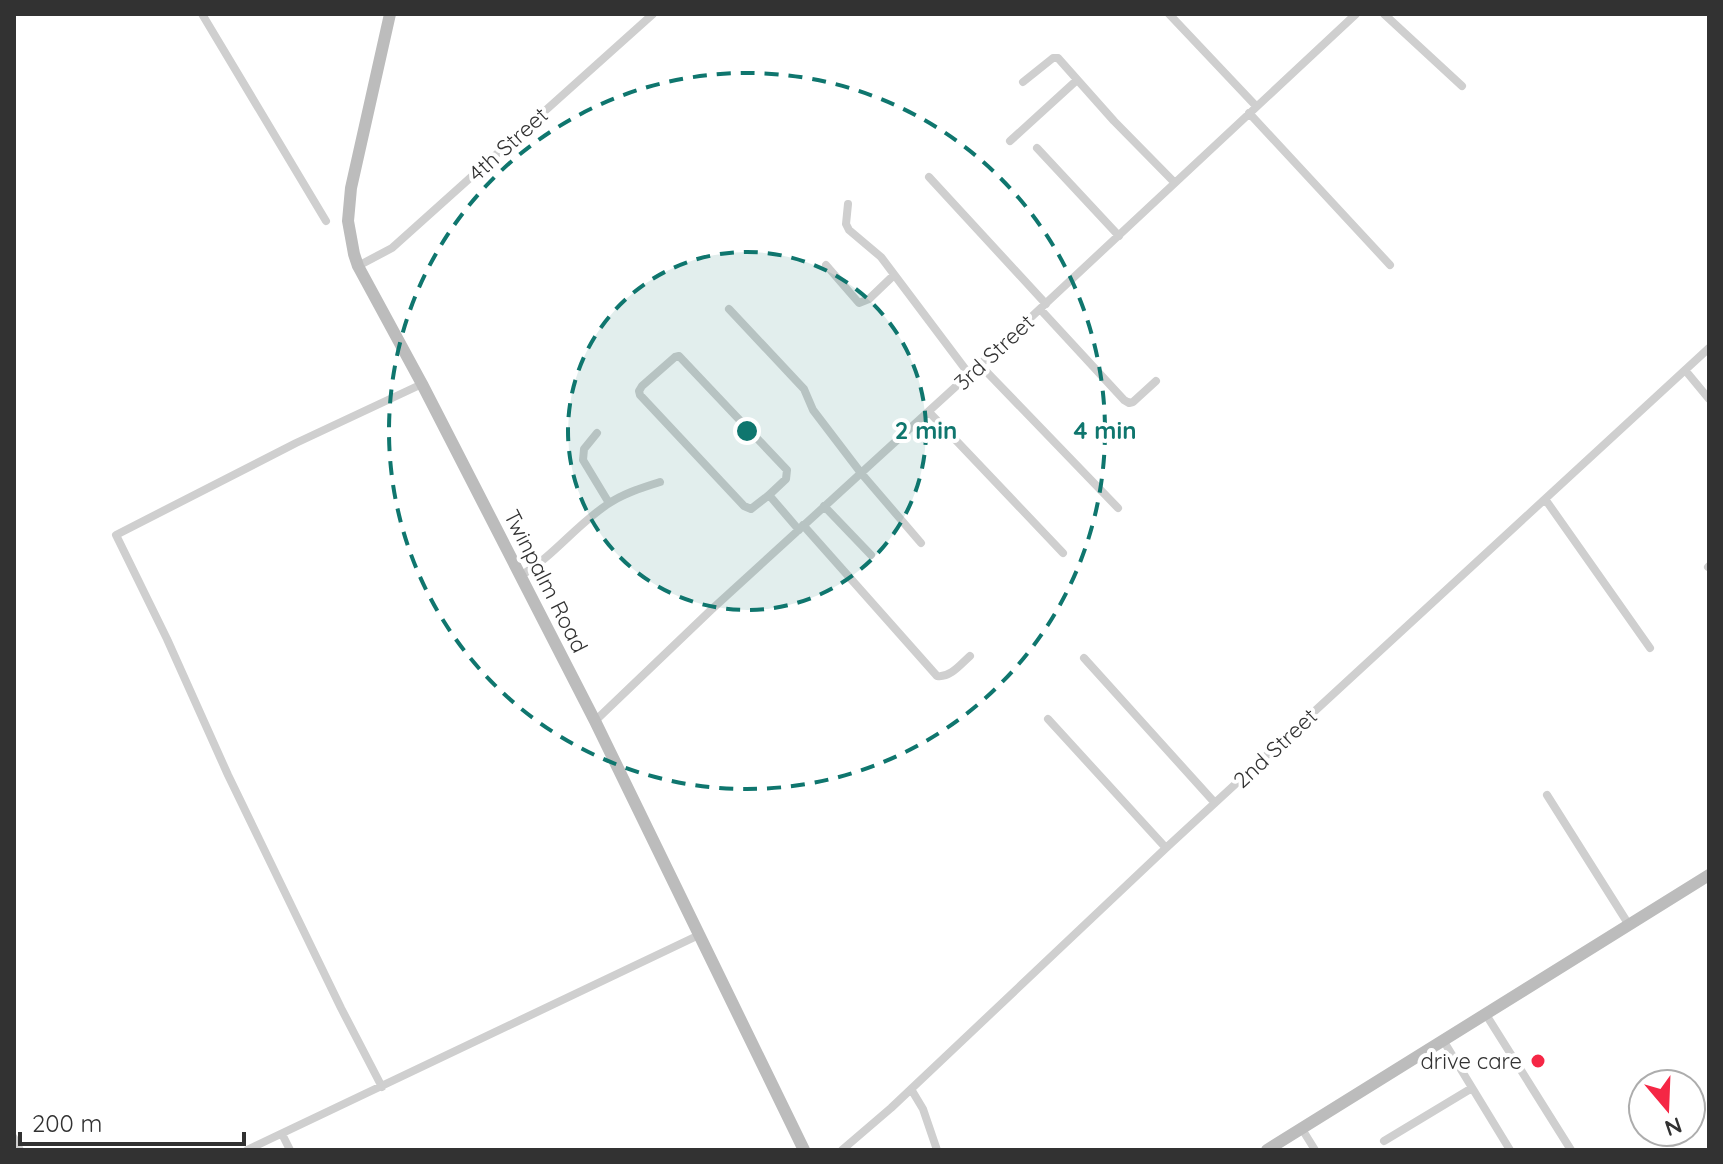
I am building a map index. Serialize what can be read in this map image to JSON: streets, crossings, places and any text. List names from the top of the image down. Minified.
{"streets":{"main road":["Twinpalm Road"],"street":["4th Street","3rd Street","2nd Street"]},"crossings":[["4th Street","Twinpalm Road"],["3rd Street","Twinpalm Road"]],"places":["drive care"],"scale_bar":"200 m","north":"bottom","rings":["2 min","4 min"]}
